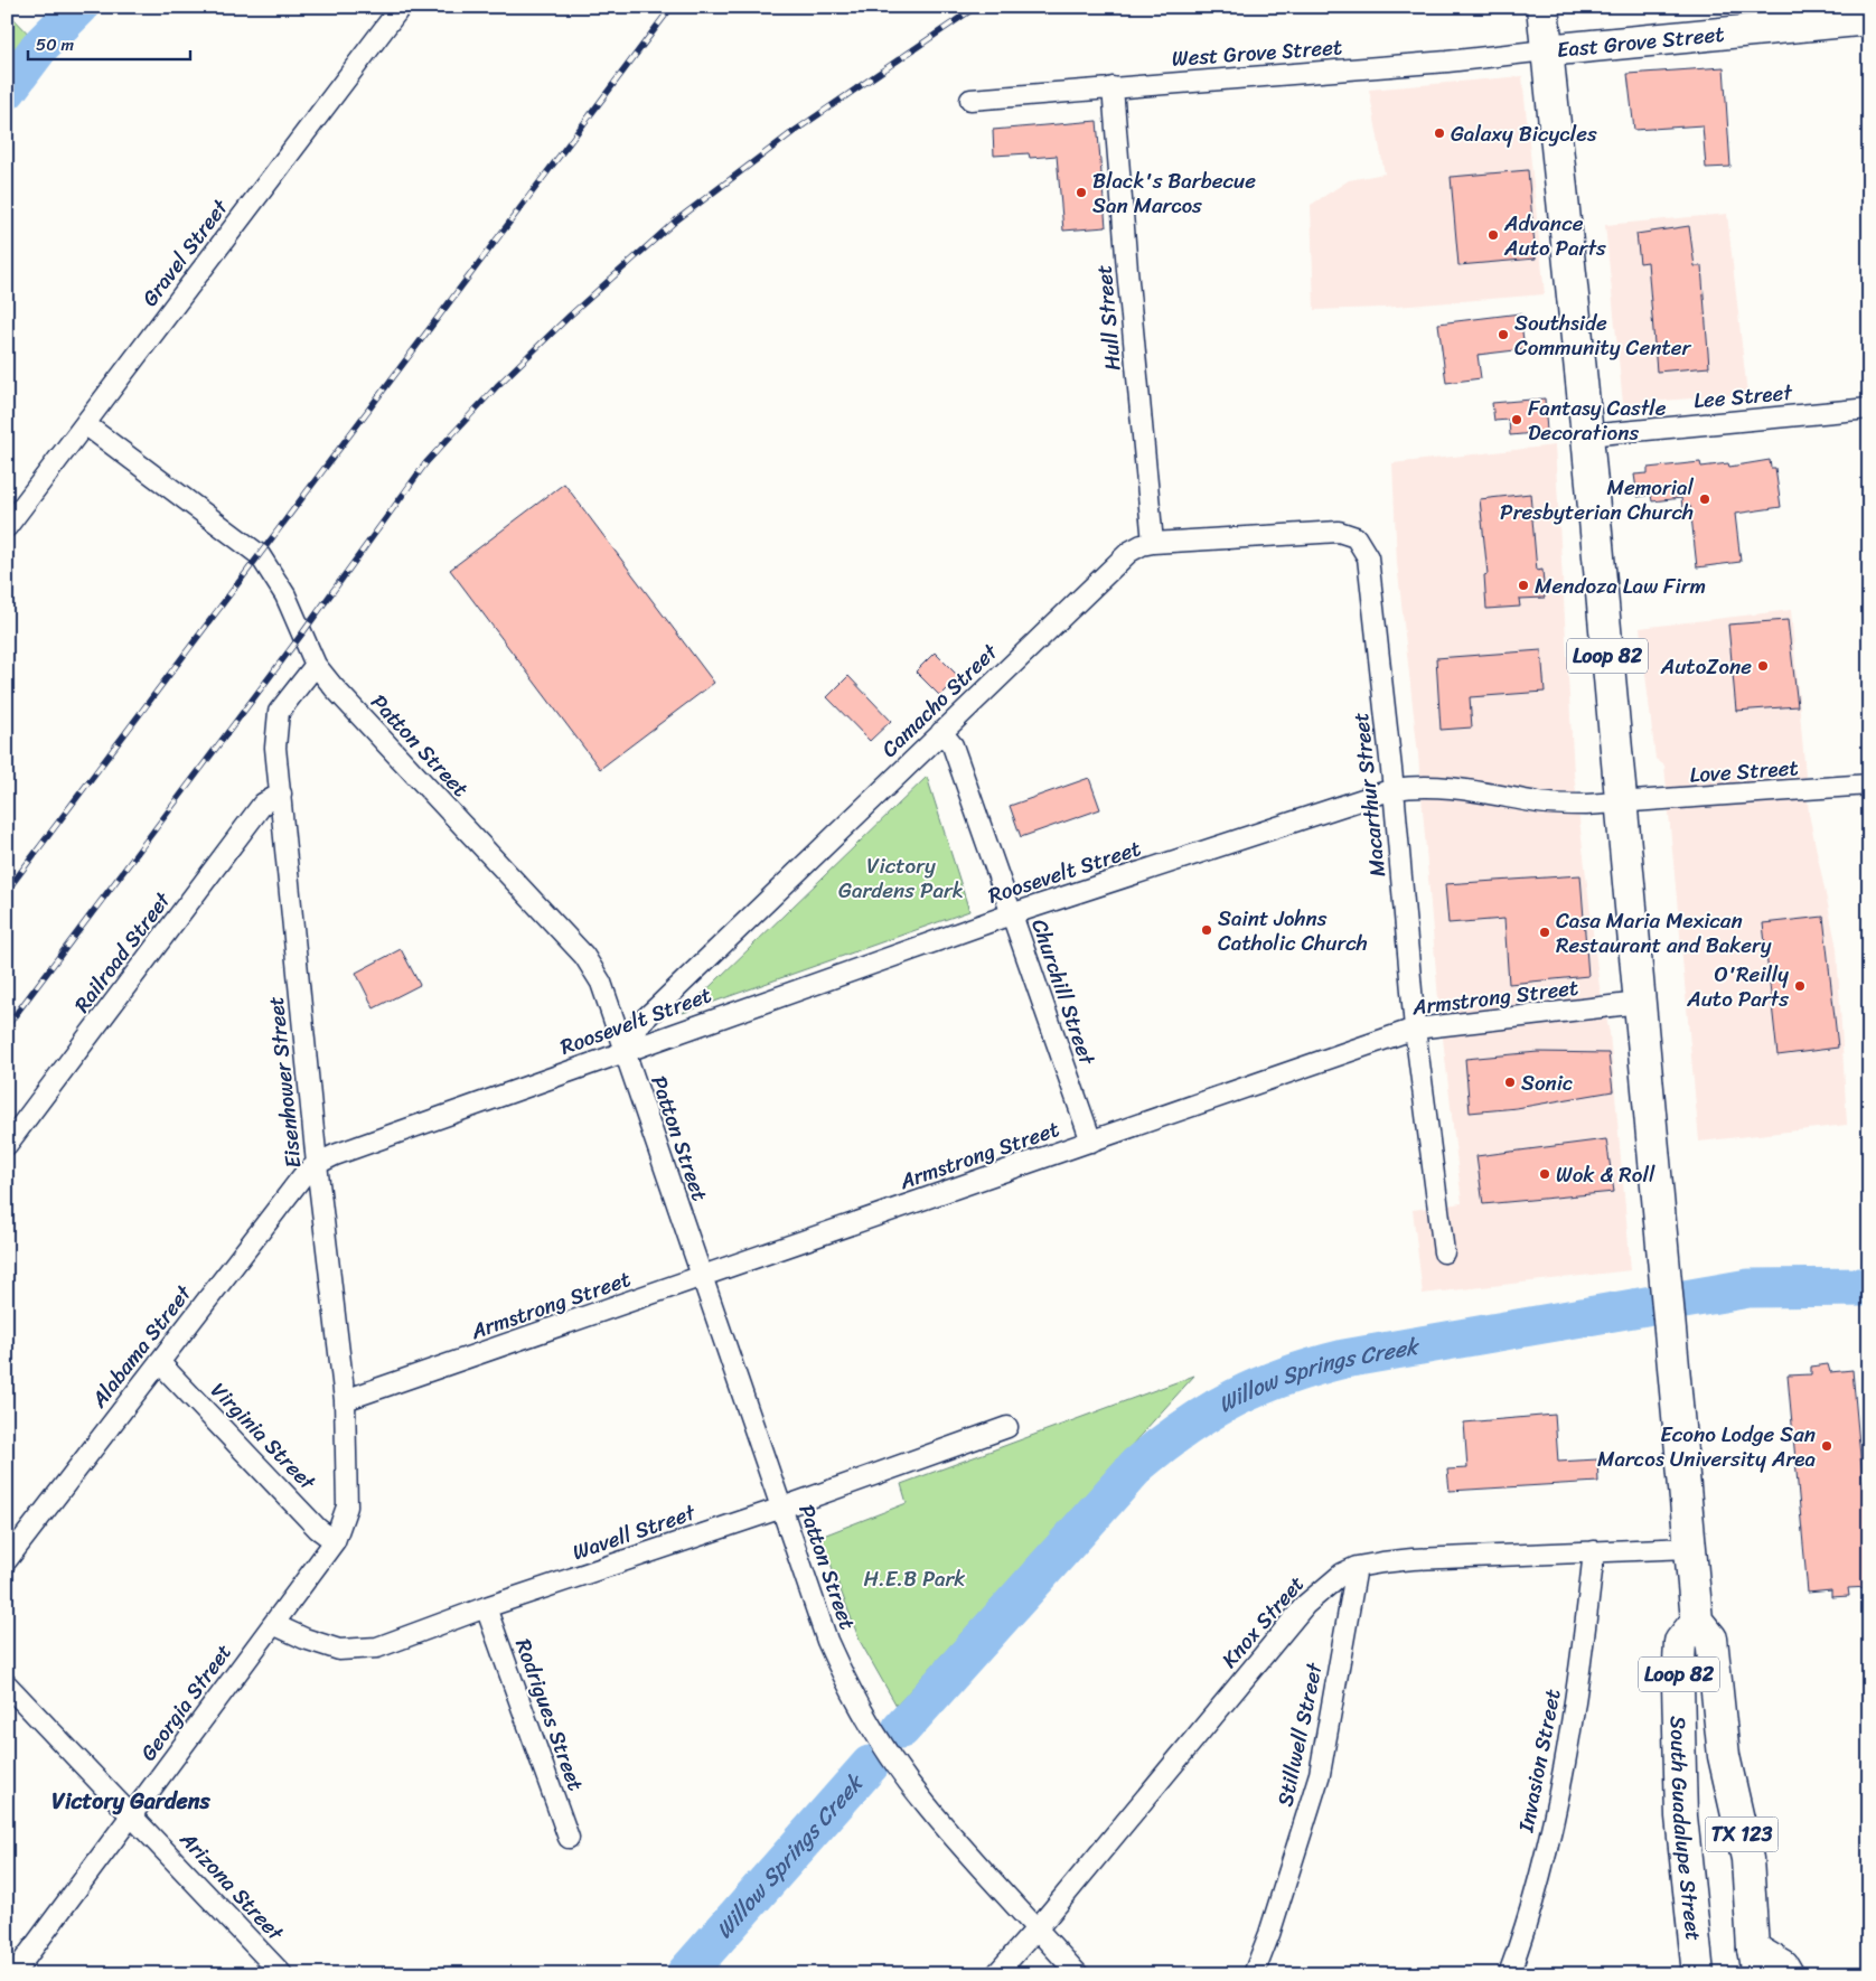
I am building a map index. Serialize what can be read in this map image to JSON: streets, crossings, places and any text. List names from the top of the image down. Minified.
{"streets":{"main road":["East Grove Street","Loop 82","South Guadalupe Street","TX 123"],"street":["West Grove Street","Gravel Street","Hull Street","Lee Street","Camacho Street","Patton Street","Love Street","Macarthur Street","Roosevelt Street","Railroad Street","Churchill Street","Armstrong Street","Eisenhower Street","Alabama Street","Virginia Street","Wavell Street","Knox Street","Georgia Street","Rodrigues Street","Stillwell Street","Invasion Street","Arizona Street"]},"crossings":[["East Grove Street","West Grove Street"],["East Grove Street","South Guadalupe Street"],["West Grove Street","Hull Street"],["West Grove Street","South Guadalupe Street"],["Gravel Street","Patton Street"],["Hull Street","Camacho Street"],["Lee Street","South Guadalupe Street"],["Camacho Street","Patton Street"],["Camacho Street","Macarthur Street"],["Camacho Street","Roosevelt Street"],["Camacho Street","Churchill Street"],["Patton Street","Roosevelt Street"],["Patton Street","Armstrong Street"],["Patton Street","Eisenhower Street"],["Patton Street","Wavell Street"],["Patton Street","Knox Street"],["Love Street","Roosevelt Street"],["Love Street","South Guadalupe Street"],["Macarthur Street","Roosevelt Street"],["Macarthur Street","Armstrong Street"],["Roosevelt Street","Churchill Street"],["Roosevelt Street","Eisenhower Street"],["Roosevelt Street","Alabama Street"],["Roosevelt Street","South Guadalupe Street"],["Railroad Street","Eisenhower Street"],["Churchill Street","Armstrong Street"],["Armstrong Street","Eisenhower Street"],["Armstrong Street","South Guadalupe Street"],["Eisenhower Street","Alabama Street"],["Eisenhower Street","Georgia Street"],["Alabama Street","Virginia Street"],["Virginia Street","Georgia Street"],["Wavell Street","Georgia Street"],["Wavell Street","Rodrigues Street"],["Knox Street","Stillwell Street"],["Knox Street","Invasion Street"],["Knox Street","South Guadalupe Street"],["Georgia Street","Arizona Street"]],"districts":["Victory Gardens"],"water":["Willow Springs Creek"],"parks":["Victory Gardens Park","H.E.B Park"],"places":["Galaxy Bicycles","Black's Barbecue San Marcos","Advance Auto Parts","Southside Community Center","Fantasy Castle Decorations","Memorial Presbyterian Church","Mendoza Law Firm","AutoZone","Saint Johns Catholic Church","Casa Maria Mexican Restaurant and Bakery","O'Reilly Auto Parts","Sonic","Wok & Roll","Econo Lodge San Marcos University Area"],"scale_bar":"50 m"}
